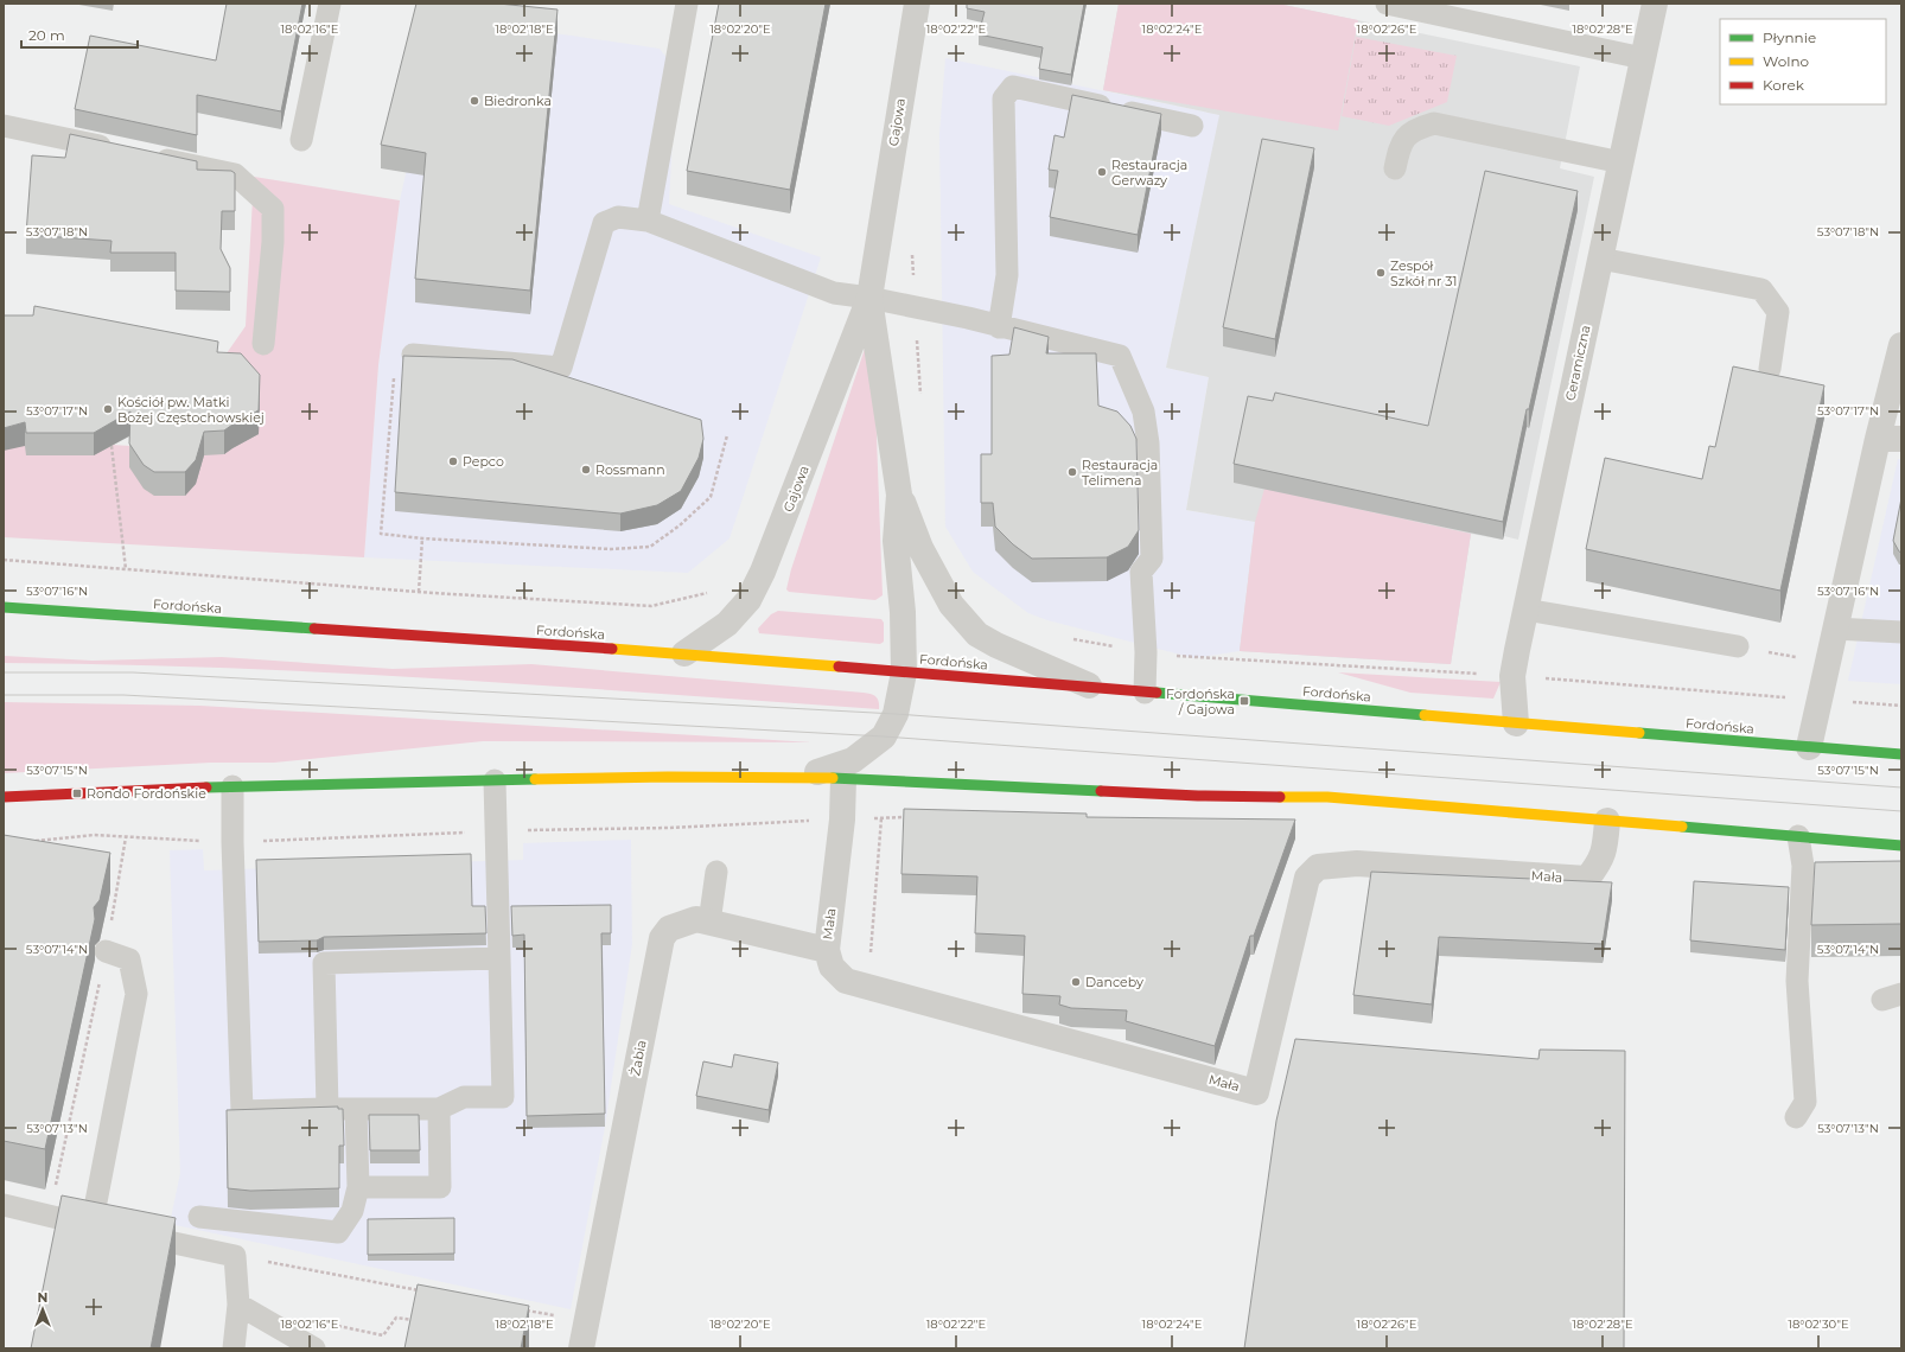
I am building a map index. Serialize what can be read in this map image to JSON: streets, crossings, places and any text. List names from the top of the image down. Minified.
{"streets":{"main road":["Fordońska"],"street":["Gajowa","Ceramiczna","Mała","Żabia"]},"crossings":[["Gajowa","Fordońska"],["Ceramiczna","Fordońska"],["Mała","Żabia"]],"places":{"other":["Biedronka","Restauracja Gerwazy","Zespół Szkół nr 31","Kościół pw. Matki Bożej Częstochowskiej","Pepco","Rossmann","Restauracja Telimena","Danceby"],"transit":["Fordońska / Gajowa","Rondo Fordońskie"]},"legend":["Płynnie","Wolno","Korek"],"scale_bar":"20 m","north":"top","coordinates":["18°02'16\"E","18°02'18\"E","18°02'20\"E","18°02'22\"E","18°02'24\"E","18°02'26\"E","18°02'28\"E","53°07'18\"N","53°07'17\"N","53°07'16\"N","53°07'15\"N","53°07'14\"N","53°07'13\"N","18°02'30\"E"]}
